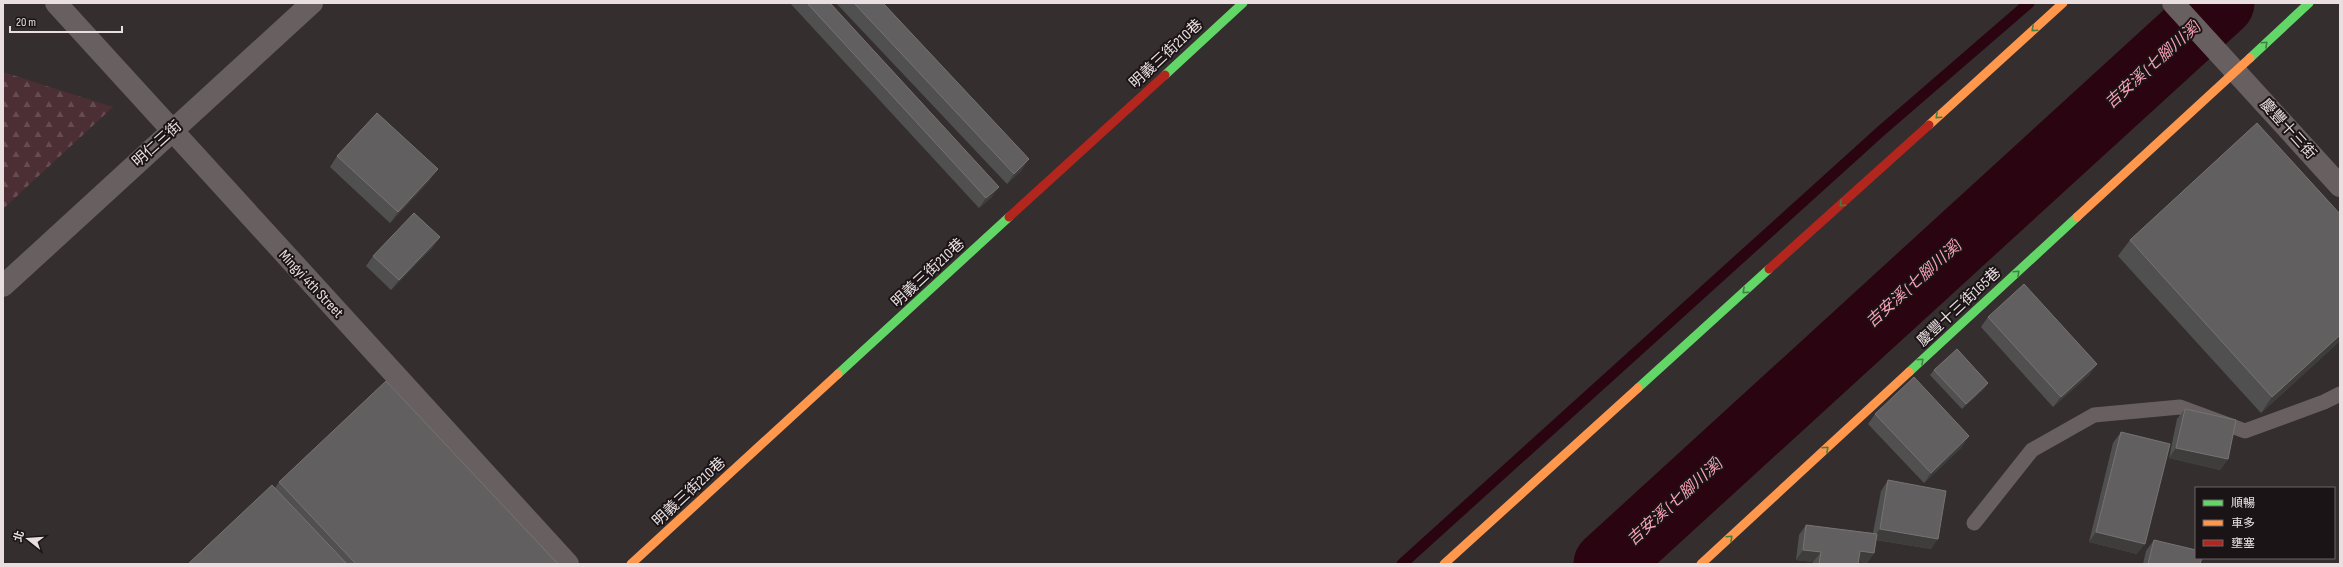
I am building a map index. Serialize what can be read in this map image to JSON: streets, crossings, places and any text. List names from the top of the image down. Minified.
{"streets":{"street":["明義三街210巷","慶豐十三街","明仁三街","Mingyi 4th Street","慶豐十三街165巷"]},"crossings":[["慶豐十三街","慶豐十三街165巷"],["明仁三街","Mingyi 4th Street"]],"one_way":["慶豐十三街165巷"],"water":["吉安溪 (七腳川溪)"],"legend":["順暢","車多","壅塞"],"scale_bar":"20 m","north":"left"}
